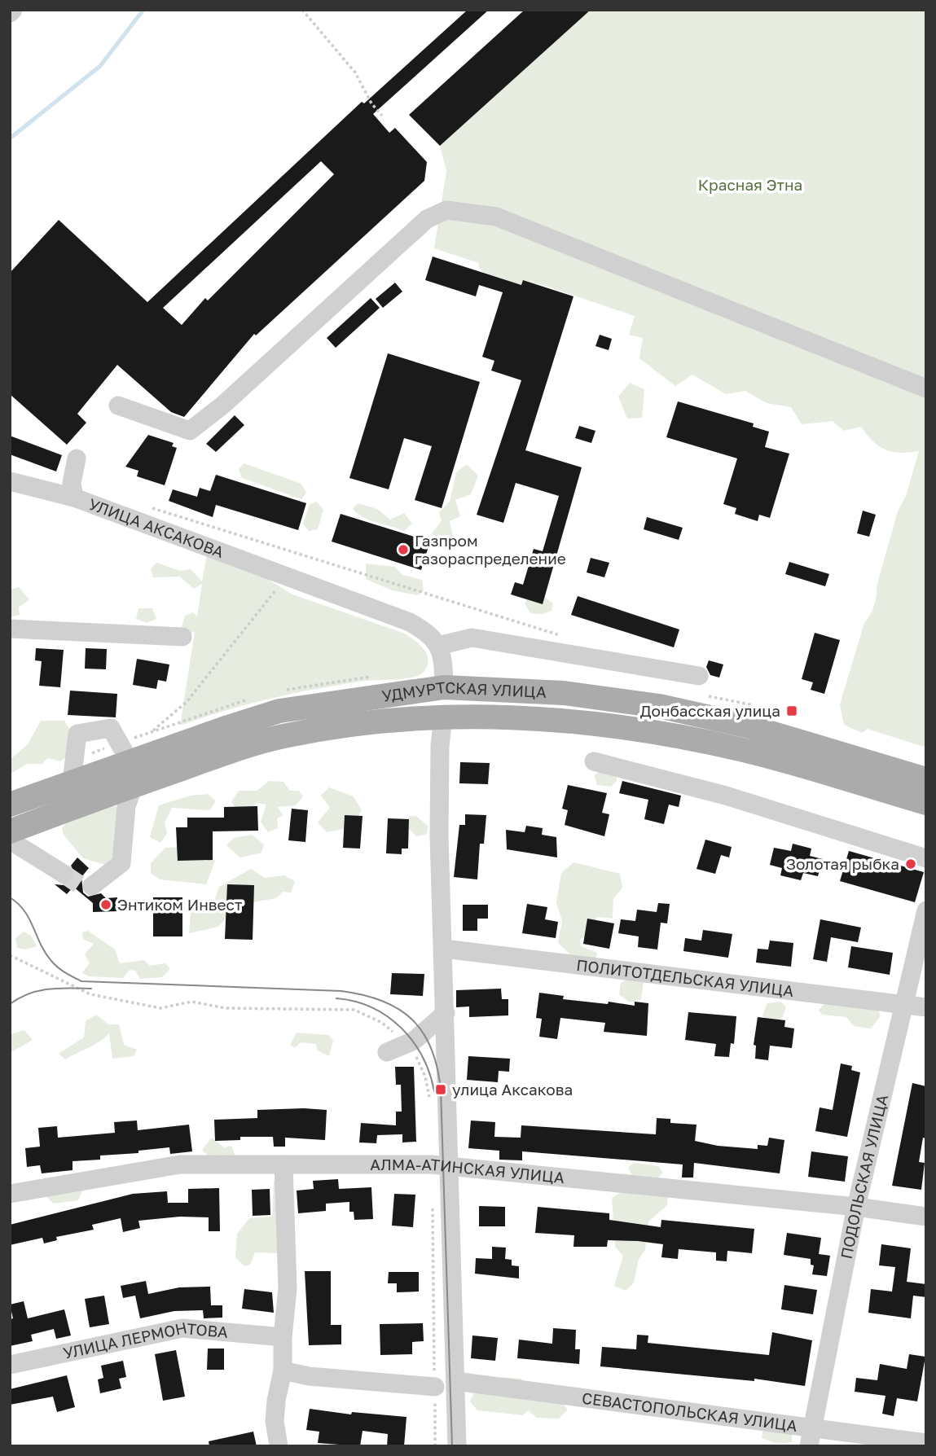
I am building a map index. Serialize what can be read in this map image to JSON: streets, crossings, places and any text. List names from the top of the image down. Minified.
{"streets":{"main road":["УДМУРТСКАЯ УЛИЦА"],"street":["УЛИЦА АКСАКОВА","ПОЛИТОТДЕЛЬСКАЯ УЛИЦА","АЛМА-АТИНСКАЯ УЛИЦА","ПОДОЛЬСКАЯ УЛИЦА","УЛИЦА ЛЕРМОНТОВА","СЕВАСТОПОЛЬСКАЯ УЛИЦА"]},"crossings":[["ПОЛИТОТДЕЛЬСКАЯ УЛИЦА","ПОДОЛЬСКАЯ УЛИЦА"],["АЛМА-АТИНСКАЯ УЛИЦА","ПОДОЛЬСКАЯ УЛИЦА"],["ПОДОЛЬСКАЯ УЛИЦА","СЕВАСТОПОЛЬСКАЯ УЛИЦА"]],"parks":["Красная Этна"],"places":{"other":["Газпром газораспределение","Золотая рыбка","Энтиком Инвест"],"transit":["Донбасская улица","улица Аксакова"]}}
